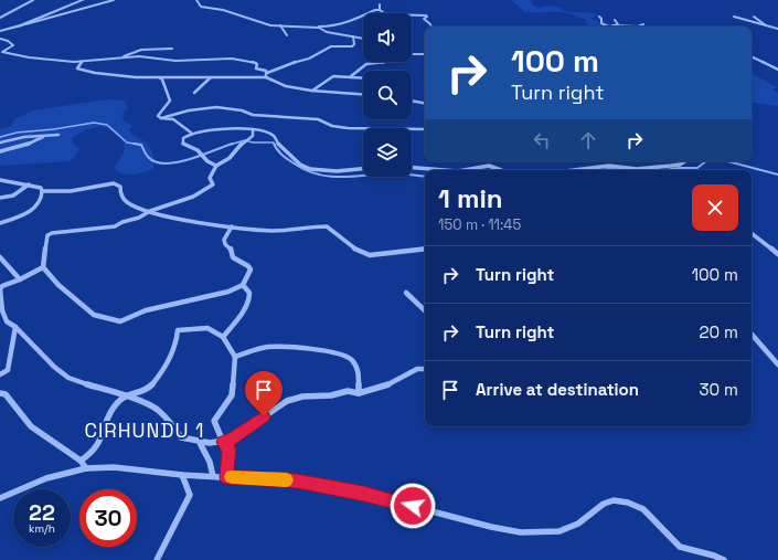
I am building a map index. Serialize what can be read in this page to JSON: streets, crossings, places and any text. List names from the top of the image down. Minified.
{"districts":["CIRHUNDU 1"],"page":{"turn":["100 m","Turn right"],"heading":["1 min","150 m · 11:45"],"list":[{"name":"Turn right","value":"100 m"},{"name":"Turn right","value":"20 m"},{"name":"Arrive at destination","value":"30 m"}],"speed":"22 km/h","limit":"30"}}
